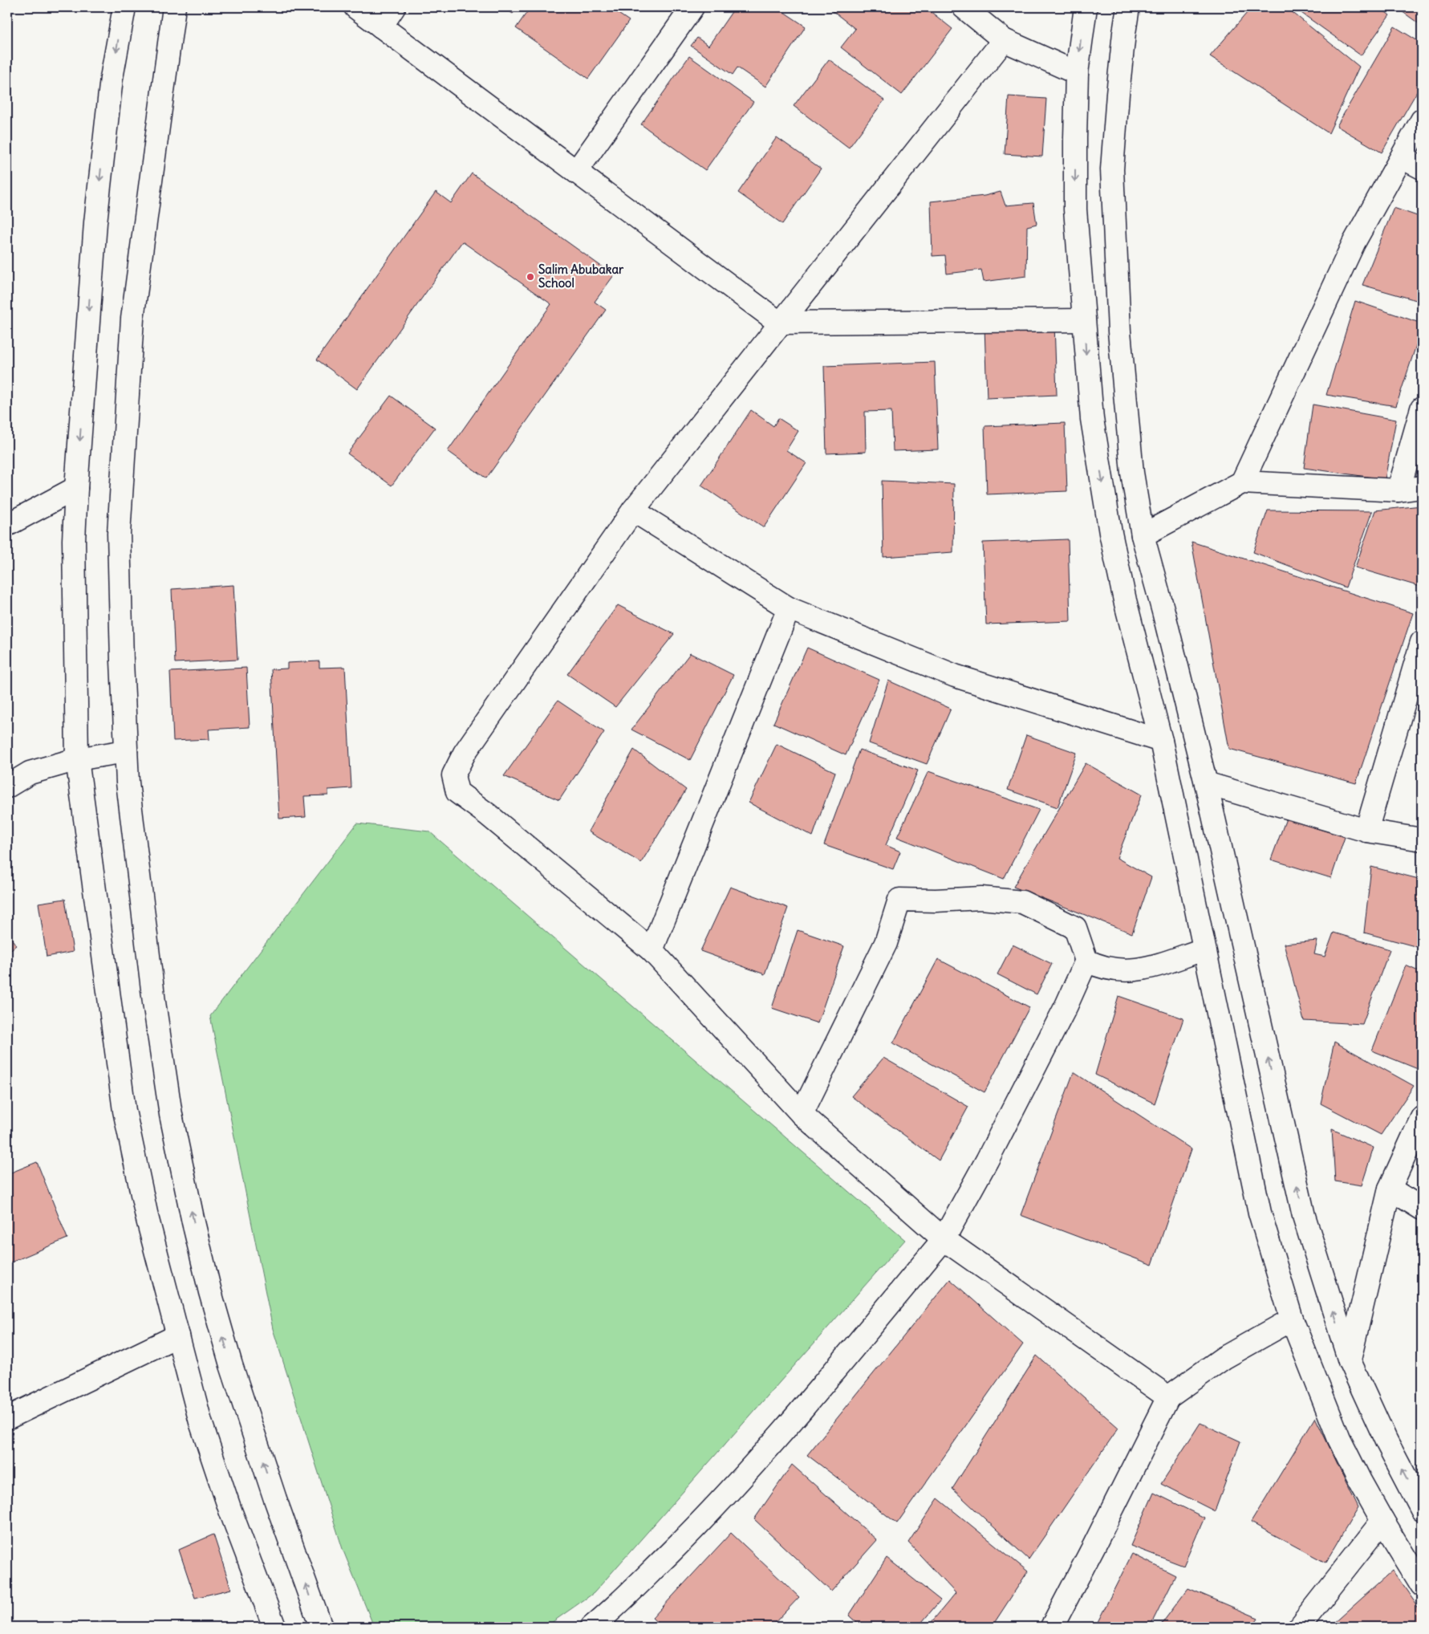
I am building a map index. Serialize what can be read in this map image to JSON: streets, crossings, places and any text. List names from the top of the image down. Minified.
{"places":["Salim Abubakar School"]}
